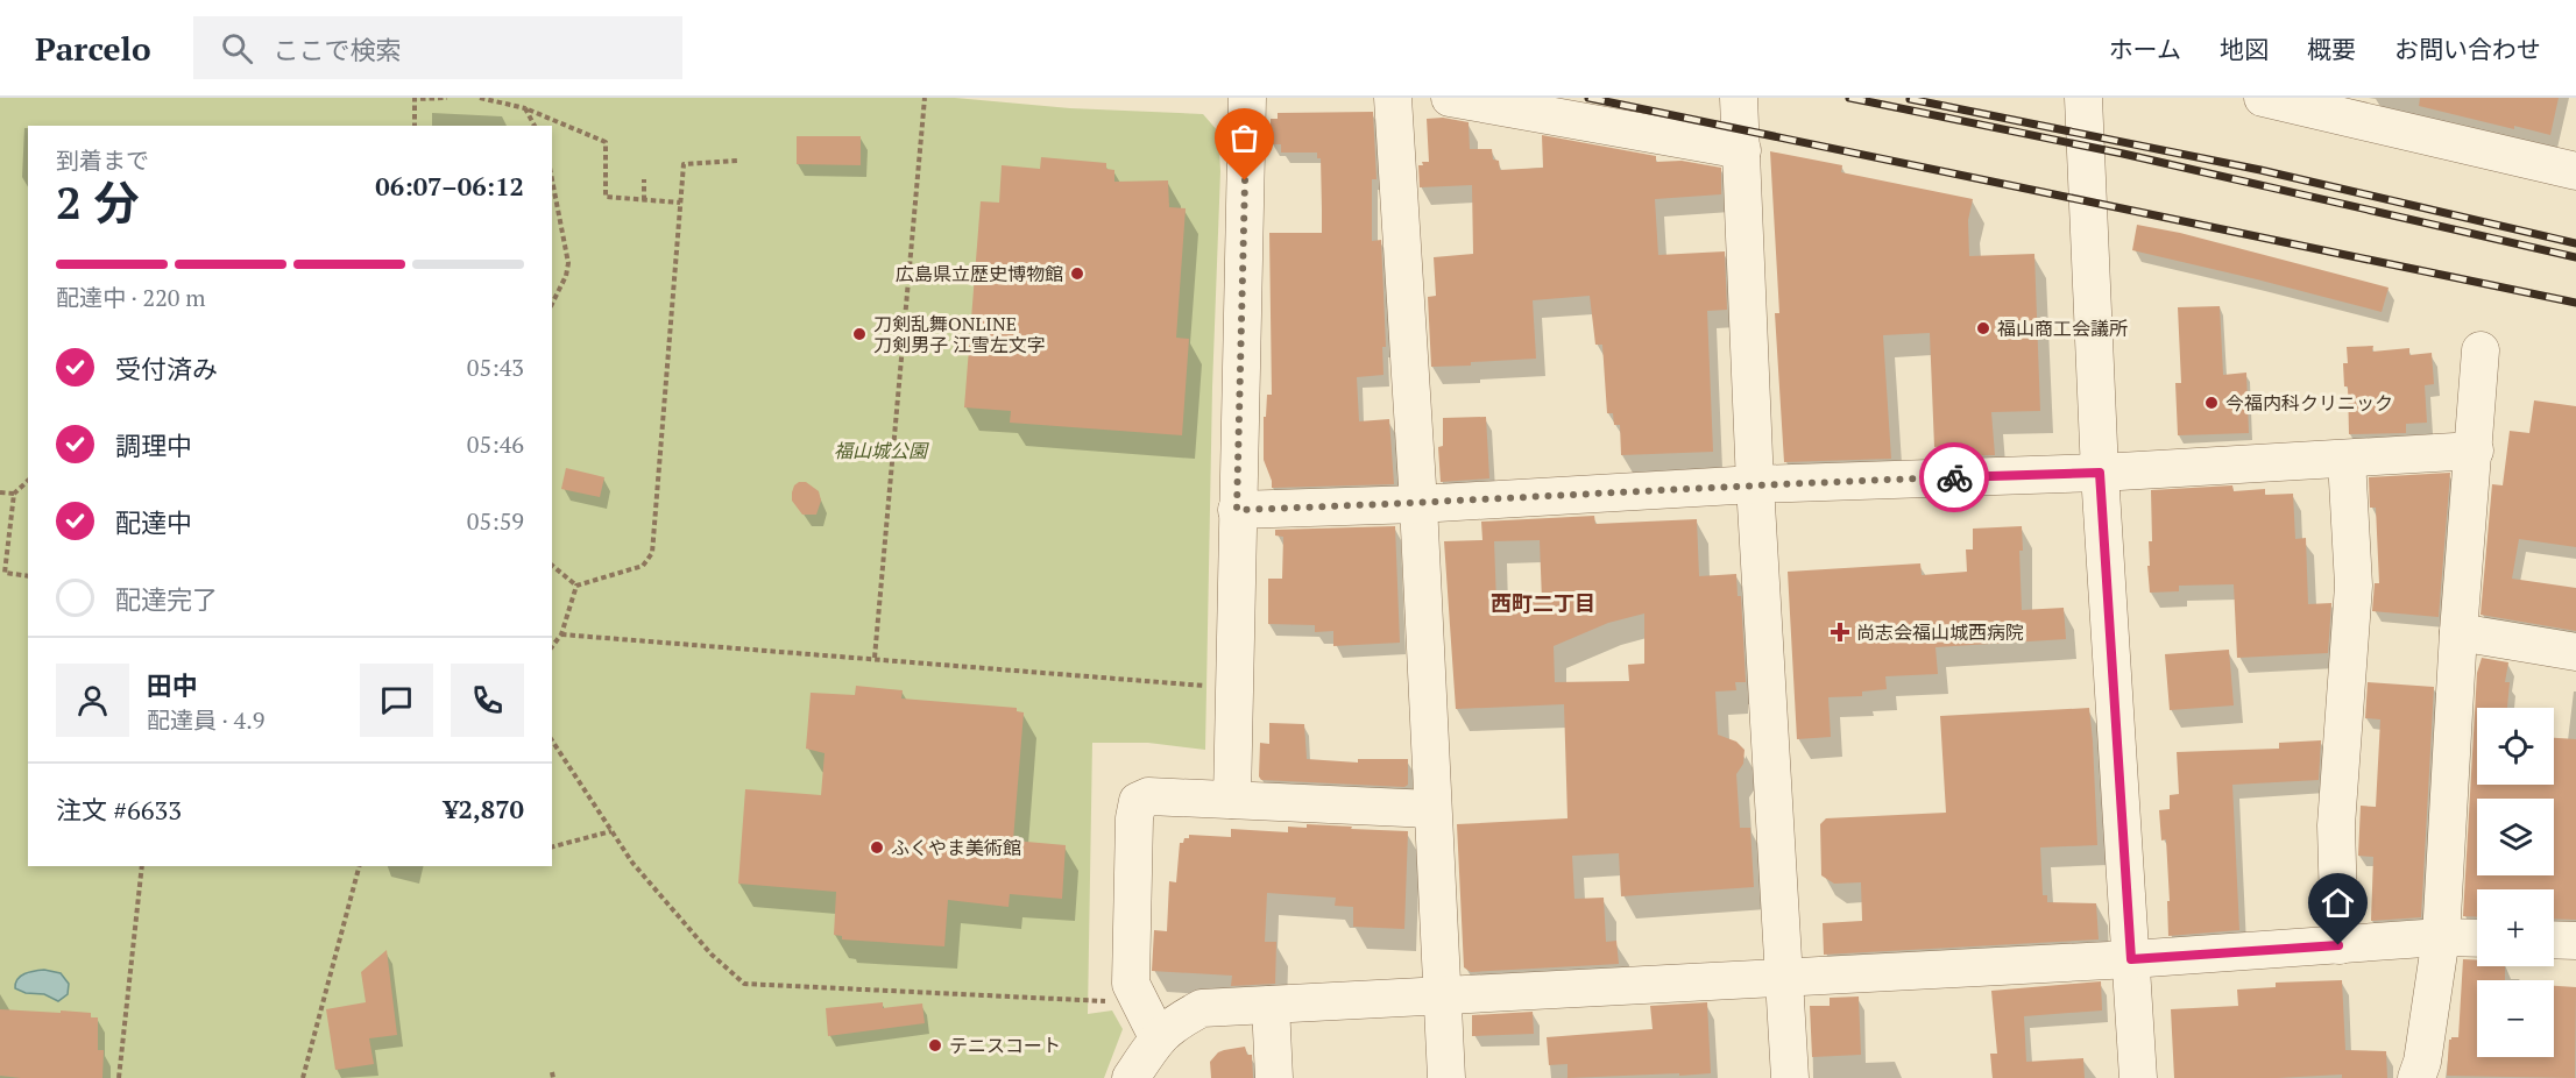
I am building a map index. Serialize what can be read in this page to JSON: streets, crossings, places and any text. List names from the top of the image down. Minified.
{"districts":["西町二丁目"],"parks":["福山城公園"],"places":{"other":["広島県立歴史博物館","福山商工会議所","刀剣乱舞ONLINE 刀剣男子 江雪左文字","今福内科クリニック","ふくやま美術館","テニスコート"],"health":["尚志会福山城西病院"]},"page":{"header":"Parcelo","search":"ここで検索","nav":["ホーム","地図","概要","お問い合わせ"],"heading":["2 分","到着まで","06:07–06:12"],"panel":["田中","配達員 · 4.9","注文 #6633","¥2,870"],"bar":"配達中 · 220 m","list":[["受付済み","05:43"],["調理中","05:46"],["配達中","05:59"],"配達完了"],"map_buttons":["+","−"]}}
